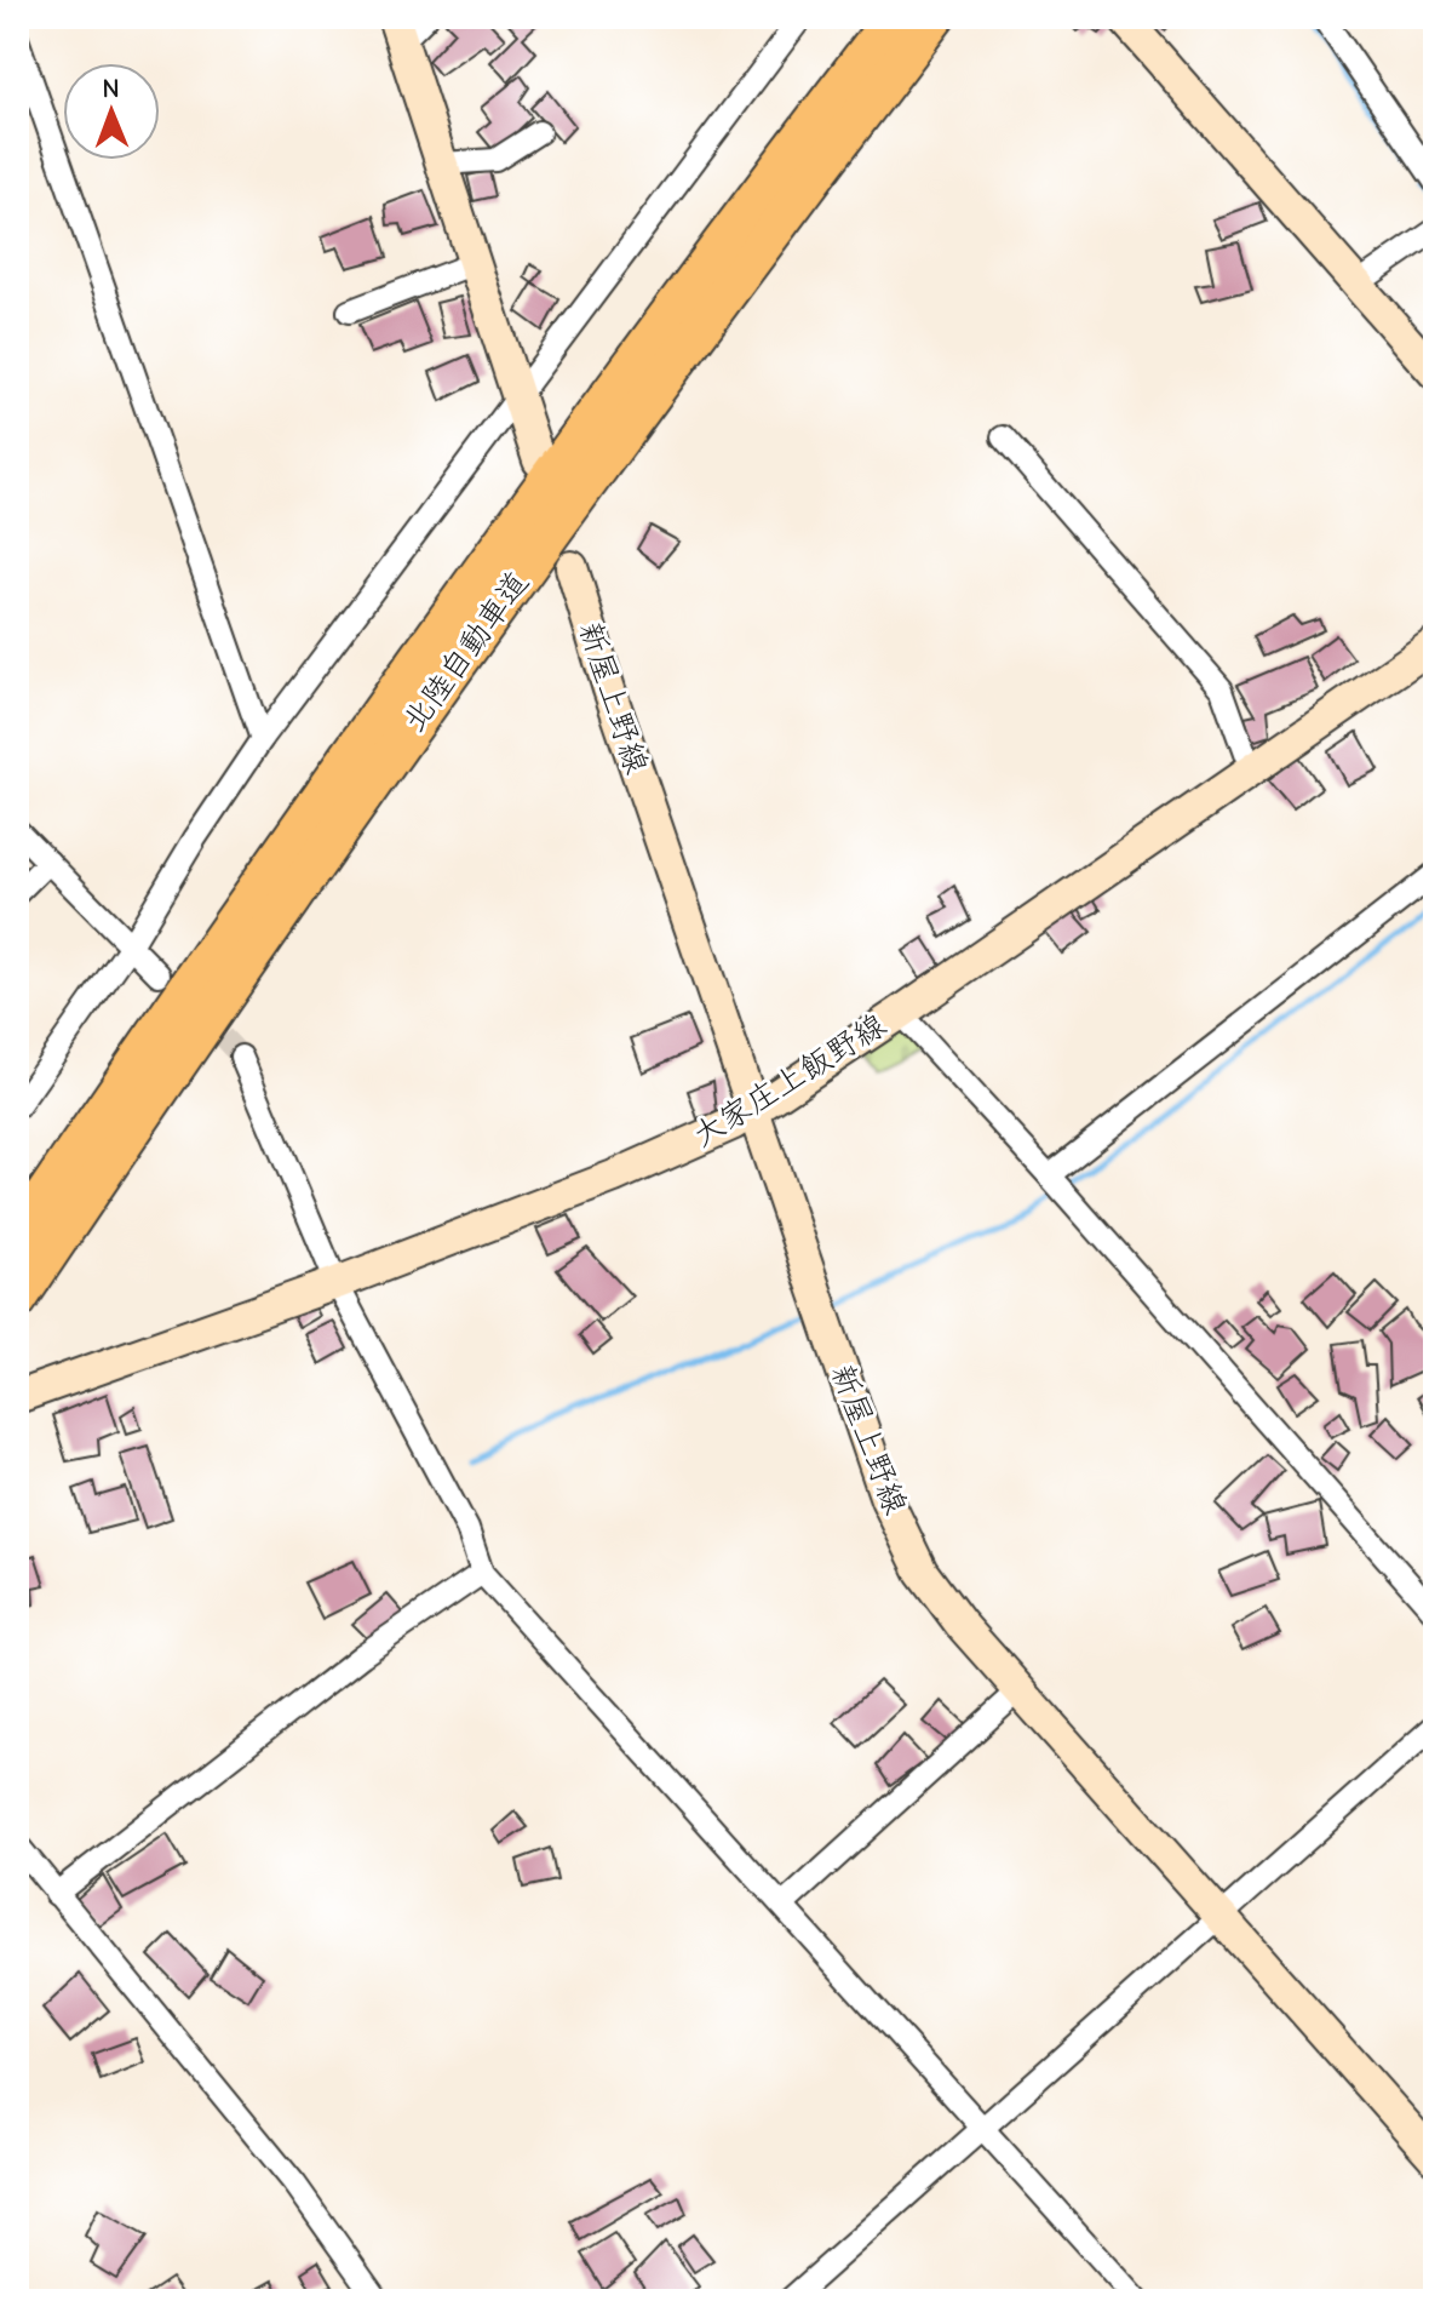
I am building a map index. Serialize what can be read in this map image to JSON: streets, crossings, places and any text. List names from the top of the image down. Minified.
{"streets":{"highway":["北陸自動車道"],"main road":["新屋上野線","大家庄上飯野線"]},"crossings":[["新屋上野線","大家庄上飯野線"]],"north":"top"}
